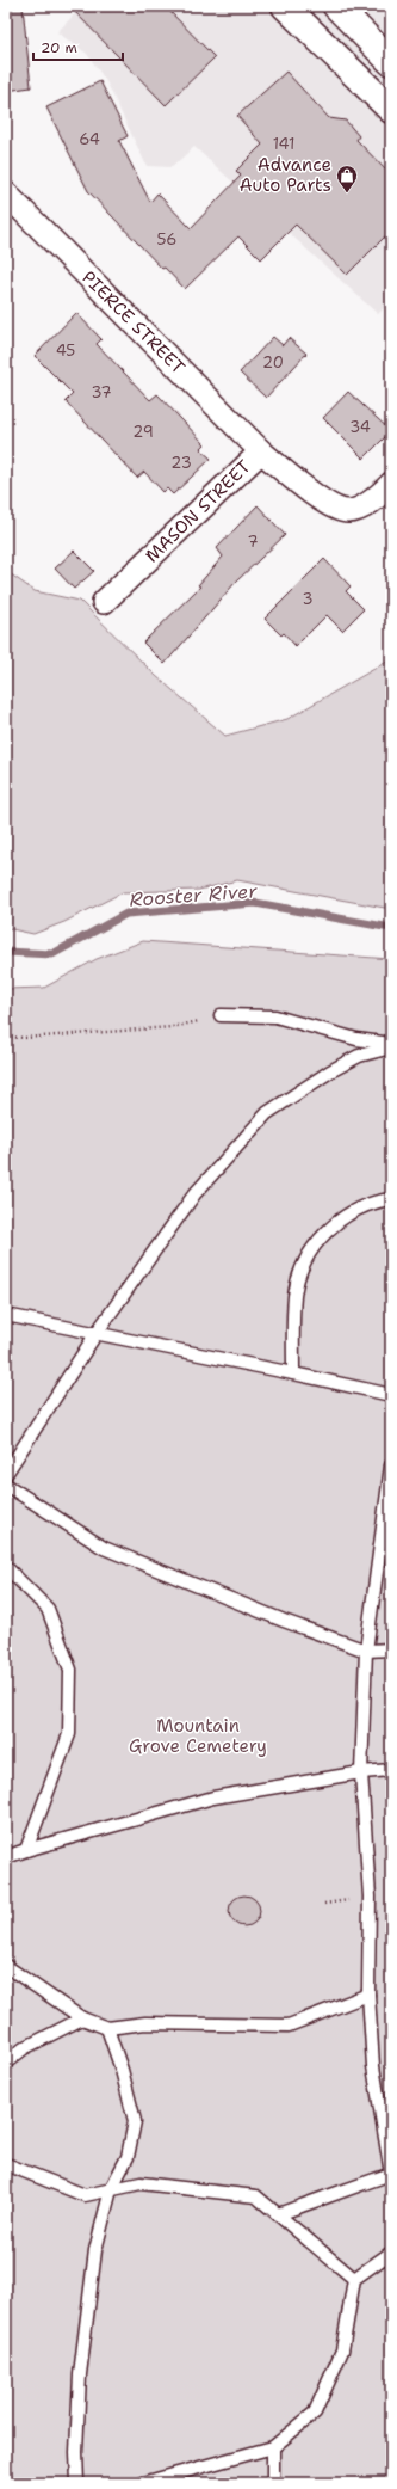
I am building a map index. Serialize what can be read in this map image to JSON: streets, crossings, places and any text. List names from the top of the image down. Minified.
{"streets":{"street":["PIERCE STREET","MASON STREET"]},"crossings":[["PIERCE STREET","MASON STREET"]],"water":["Rooster River"],"parks":["Mountain Grove Cemetery"],"places":{"shop":["Advance Auto Parts"]},"house_numbers":["64","141","56","45","20","37","34","29","23","7","3"],"scale_bar":"20 m"}
